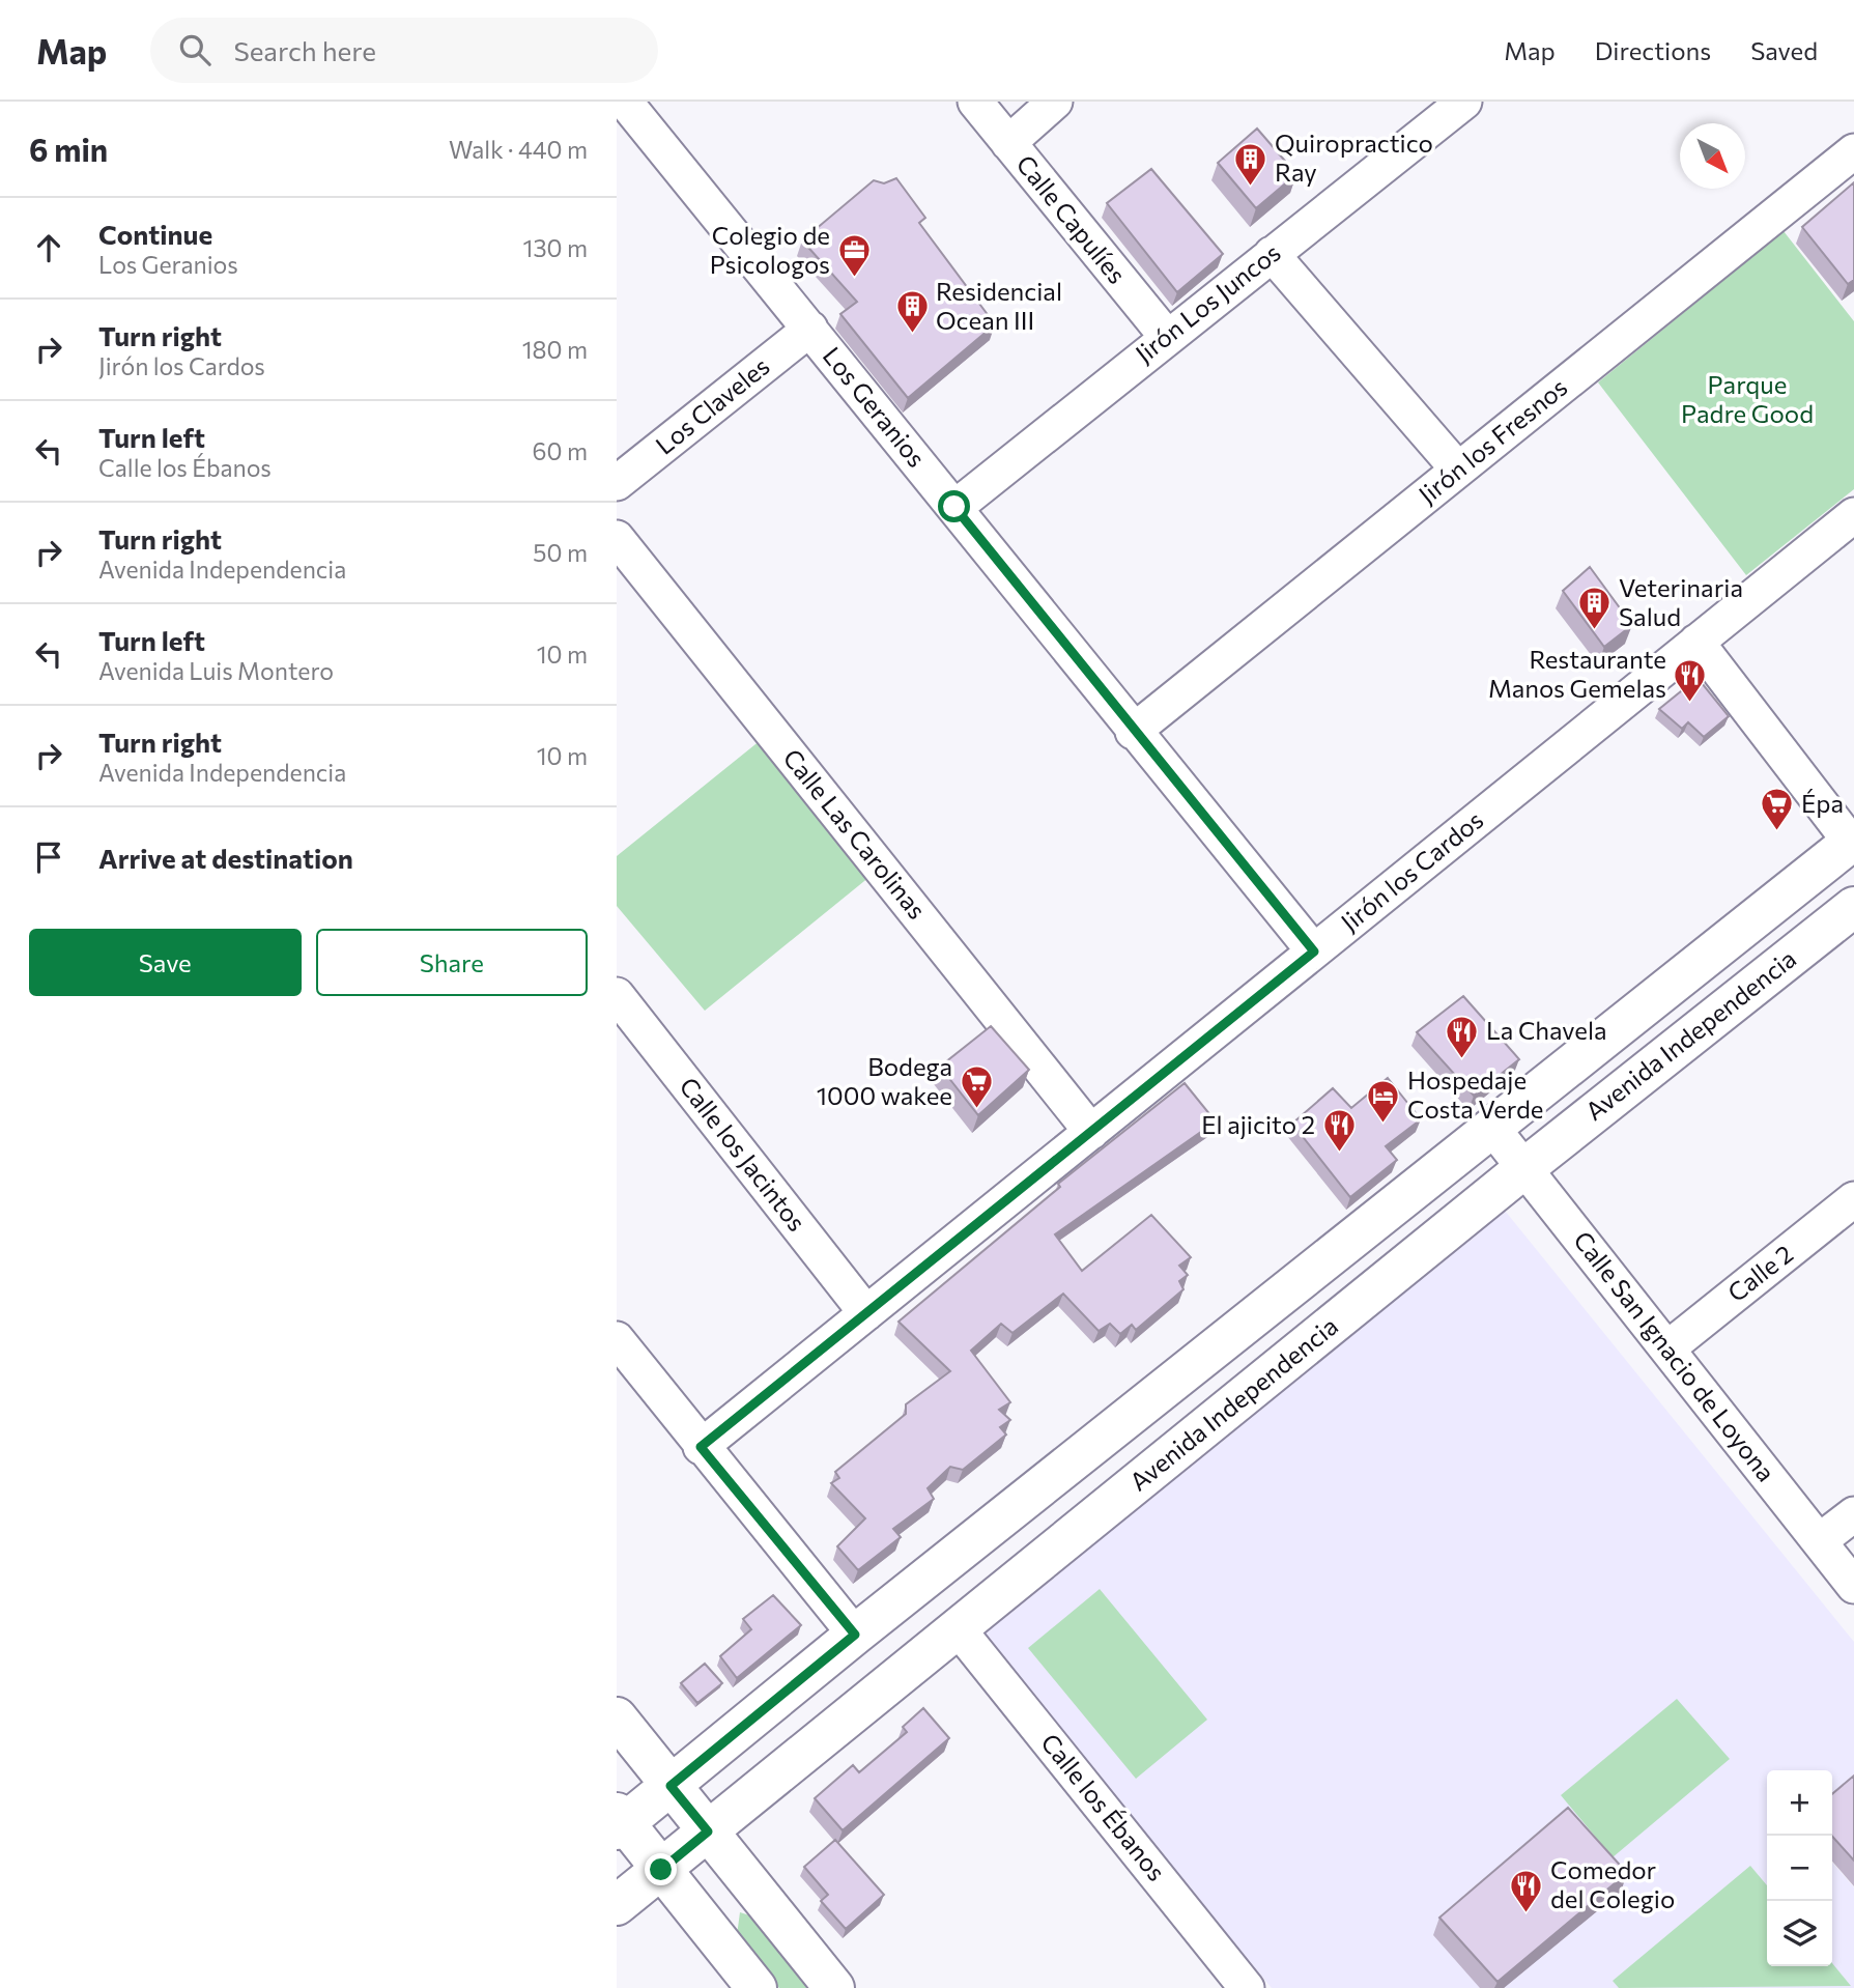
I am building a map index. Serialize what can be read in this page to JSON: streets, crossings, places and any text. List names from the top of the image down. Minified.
{"streets":{"main road":["Avenida Independencia"],"street":["Calle Capulíes","Jirón Los Juncos","Los Claveles","Los Geranios","Jirón los Fresnos","Calle Las Carolinas","Jirón los Cardos","Calle los Jacintos","Calle 2","Calle San Ignacio de Loyona","Calle los Ébanos"]},"crossings":[["Calle Capulíes","Jirón Los Juncos"],["Jirón Los Juncos","Los Geranios"],["Los Claveles","Los Geranios"],["Los Geranios","Jirón los Fresnos"],["Los Geranios","Jirón los Cardos"],["Calle Las Carolinas","Jirón los Cardos"],["Jirón los Cardos","Calle los Jacintos"],["Avenida Independencia","Calle San Ignacio de Loyona"],["Avenida Independencia","Calle los Ébanos"],["Calle 2","Calle San Ignacio de Loyona"]],"parks":["Parque Padre Good"],"places":{"building":["Quiropractico Ray","Residencial Ocean III","Veterinaria Salud"],"office":["Colegio de Psicologos"],"restaurant":["Restaurante Manos Gemelas","La Chavela","El ajicito 2","Comedor del Colegio"],"supermarket":["Épa","Bodega 1000 wakee"],"hotel":["Hospedaje Costa Verde"]},"north":"bottom right","page":{"header":"Map","search":"Search here","nav":["Map","Directions","Saved"],"heading":["6 min","Walk · 440 m"],"list":[["Continue","Los Geranios","130 m"],["Turn right","Jirón los Cardos","180 m"],["Turn left","Calle los Ébanos","60 m"],["Turn right","Avenida Independencia","50 m"],["Turn left","Avenida Luis Montero","10 m"],["Turn right","Avenida Independencia","10 m"],"Arrive at destination"],"buttons":["Save","Share"],"map_buttons":["+","−"]}}
